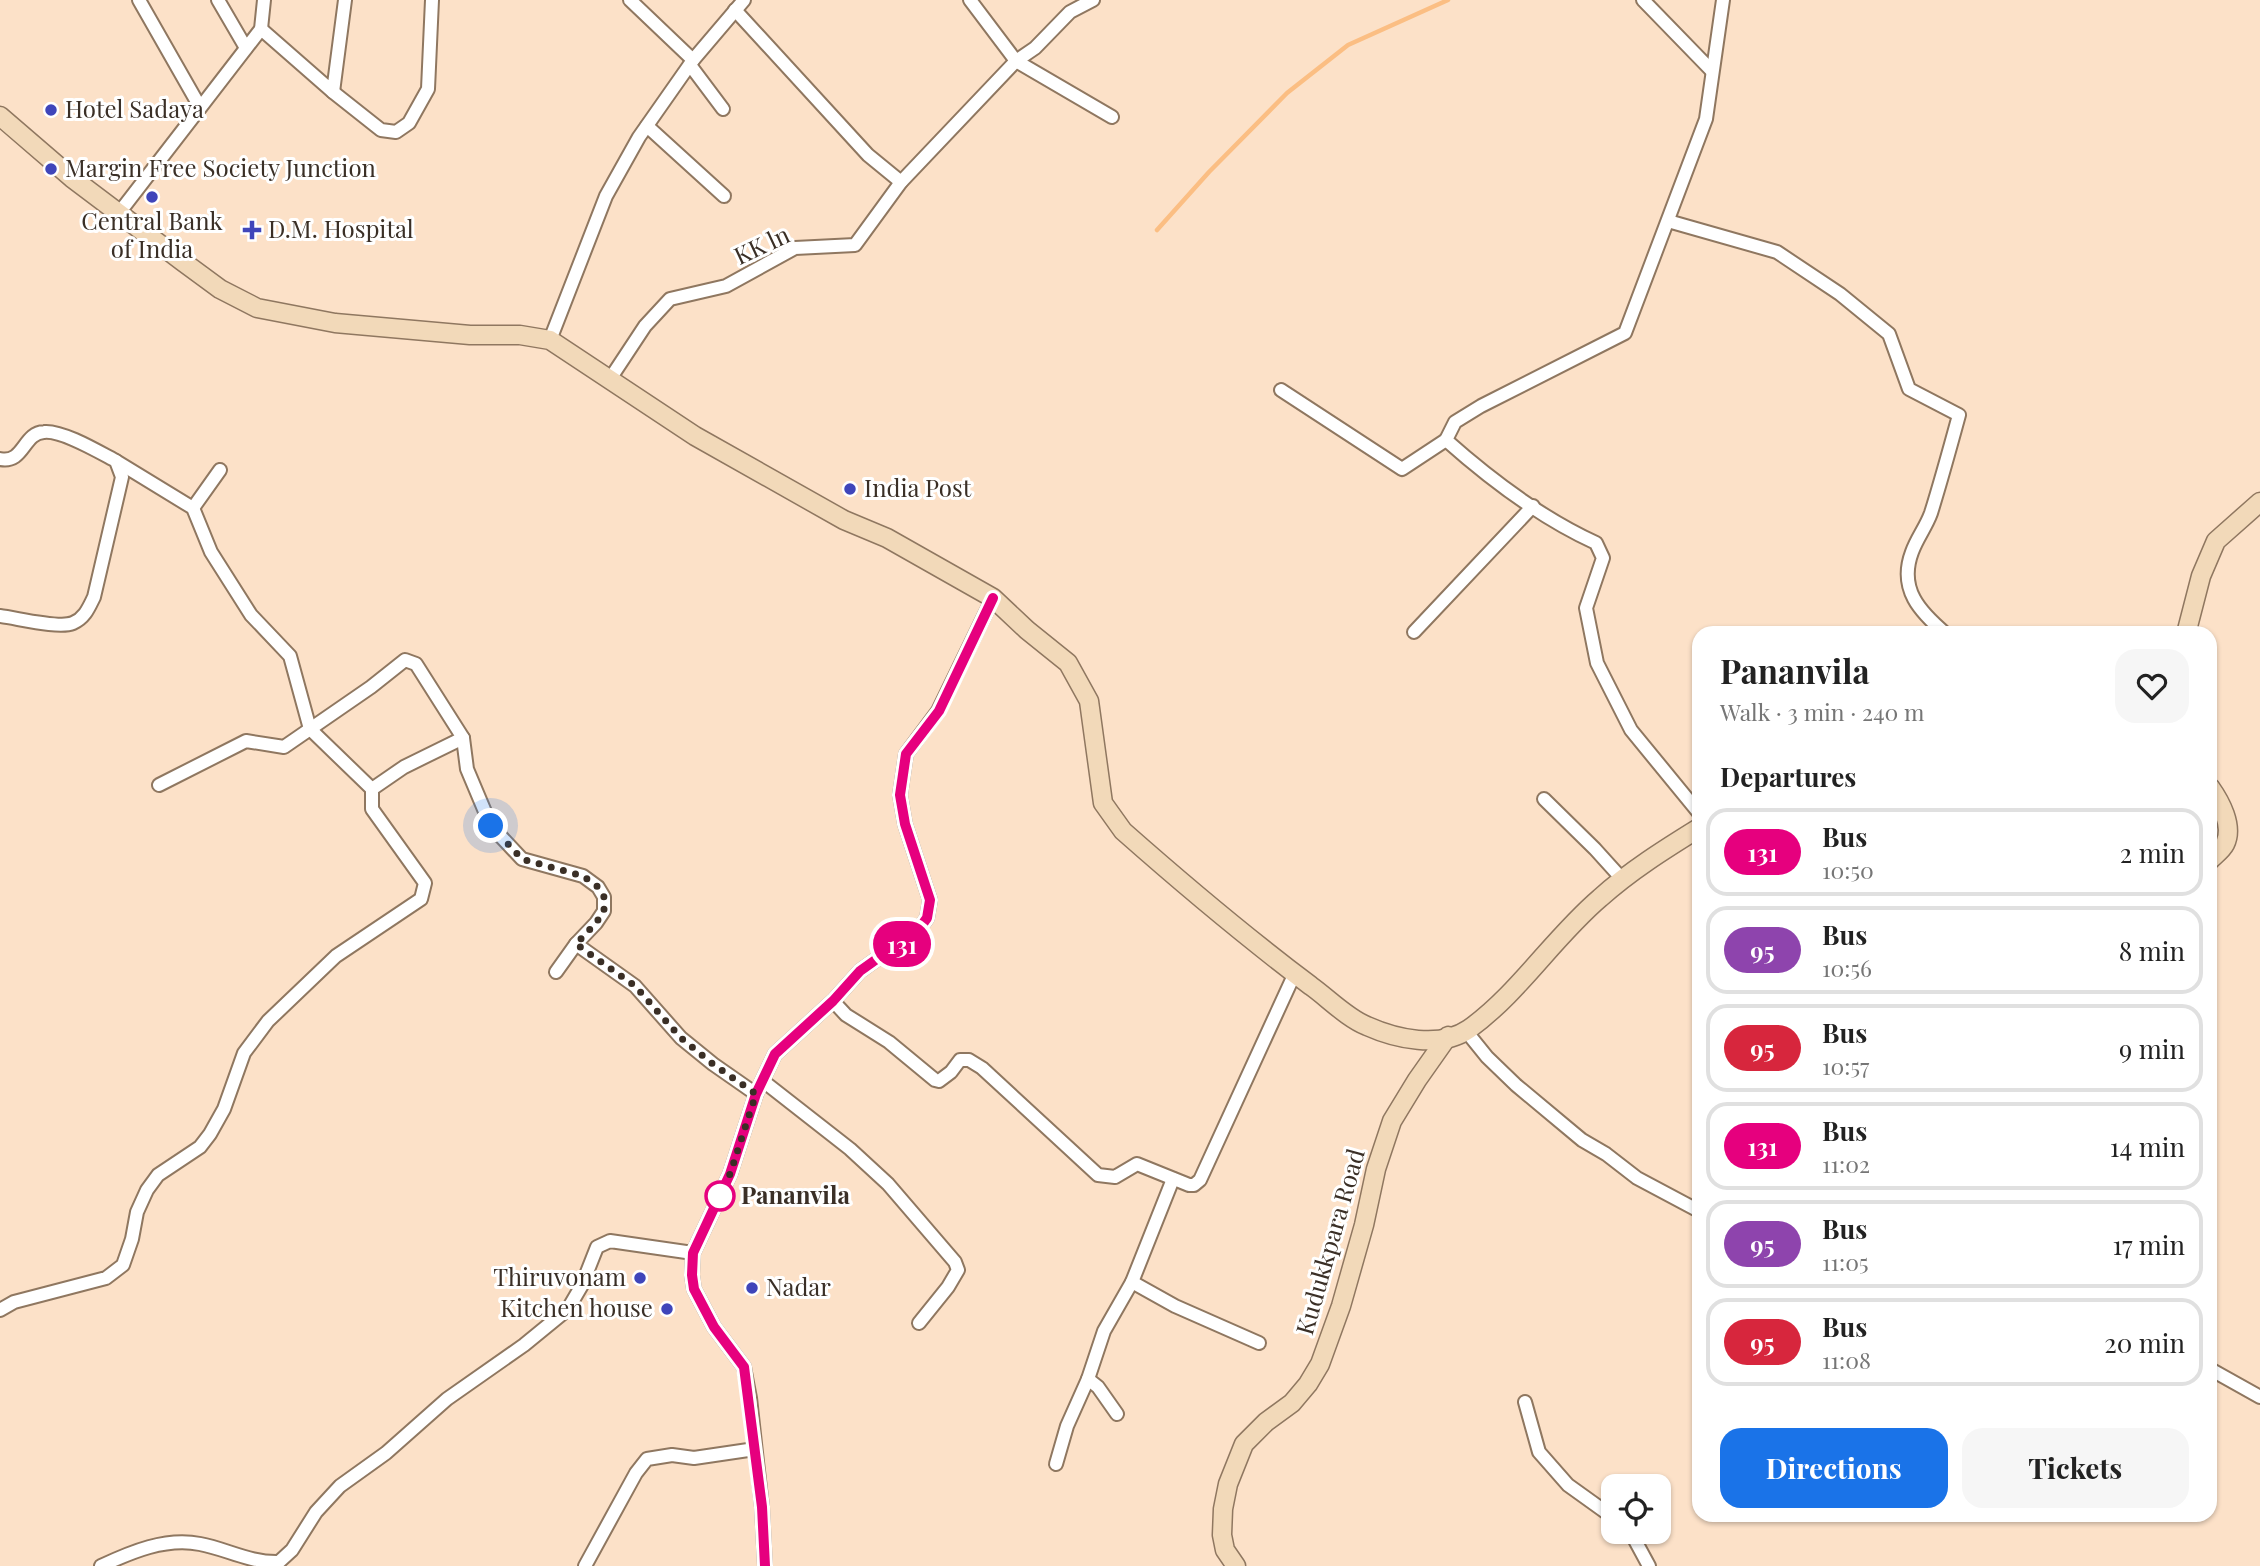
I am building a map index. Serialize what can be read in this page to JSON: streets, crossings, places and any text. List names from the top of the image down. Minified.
{"streets":{"main road":["Kudukkpara Road"],"street":["KK ln"]},"places":{"other":["Hotel Sadaya","Margin Free Society Junction","Central Bank of India","India Post","Pananvila","Thiruvonam","Nadar","Kitchen house"],"health":["D.M. Hospital"]},"lines":["bus line 131"],"page":{"on_map":"131","heading":[["Pananvila","Walk · 3 min · 240 m"],"Departures"],"list":[{"mark":"131","name":"Bus","note":"10:50","value":"2 min"},{"mark":"95","name":"Bus","note":"10:56","value":"8 min"},{"mark":"95","name":"Bus","note":"10:57","value":"9 min"},{"mark":"131","name":"Bus","note":"11:02","value":"14 min"},{"mark":"95","name":"Bus","note":"11:05","value":"17 min"},{"mark":"95","name":"Bus","note":"11:08","value":"20 min"}],"buttons":["Directions","Tickets"]}}
